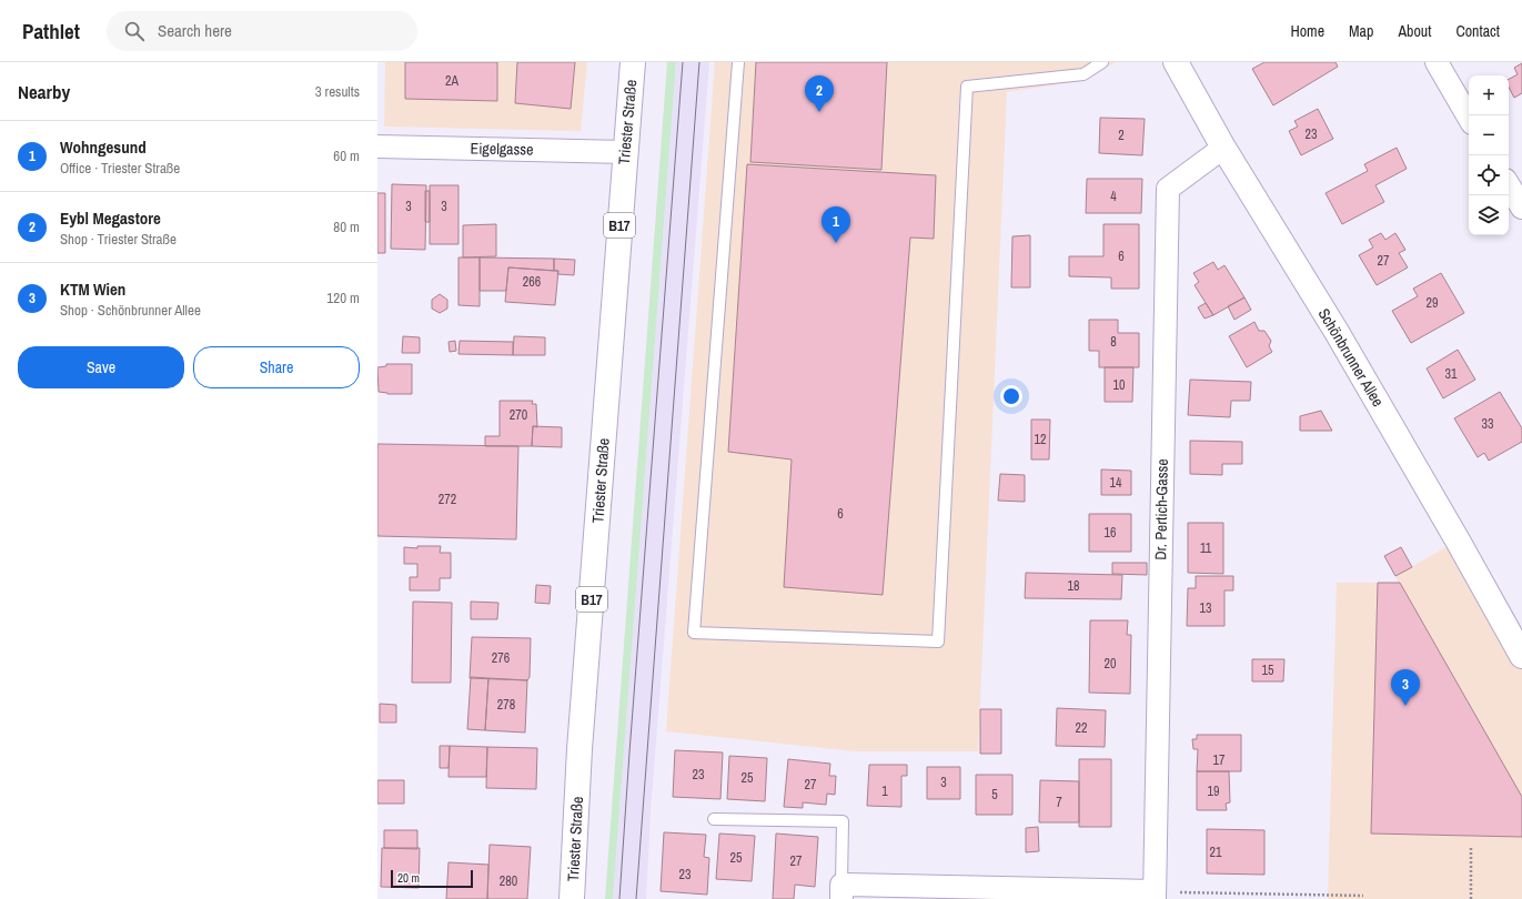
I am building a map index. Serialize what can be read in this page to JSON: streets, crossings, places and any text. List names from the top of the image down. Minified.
{"streets":{"main road":["Triester Straße","B17","Schönbrunner Allee"],"street":["Eigelgasse","Dr. Pertich-Gasse"]},"crossings":[["Triester Straße","Eigelgasse"],["Schönbrunner Allee","Dr. Pertich-Gasse"]],"house_numbers":["2A","23","2","4","3","3","6","27","266","29","8","31","10","270","33","12","14","272","6","16","11","18","13","276","20","15","278","22","17","23","25","3","27","1","19","5","7","21","25","27","23","280"],"scale_bar":"20 m","page":{"header":"Pathlet","search":"Search here","nav":["Home","Map","About","Contact"],"heading":["Nearby","3 results"],"map_buttons":["+","−"],"pins":["2","1","3"],"list":[{"mark":"1","name":"Wohngesund","note":"Office · Triester Straße","value":"60 m"},{"mark":"2","name":"Eybl Megastore","note":"Shop · Triester Straße","value":"80 m"},{"mark":"3","name":"KTM Wien","note":"Shop · Schönbrunner Allee","value":"120 m"}],"buttons":["Save","Share"],"scale":"20 m"}}
